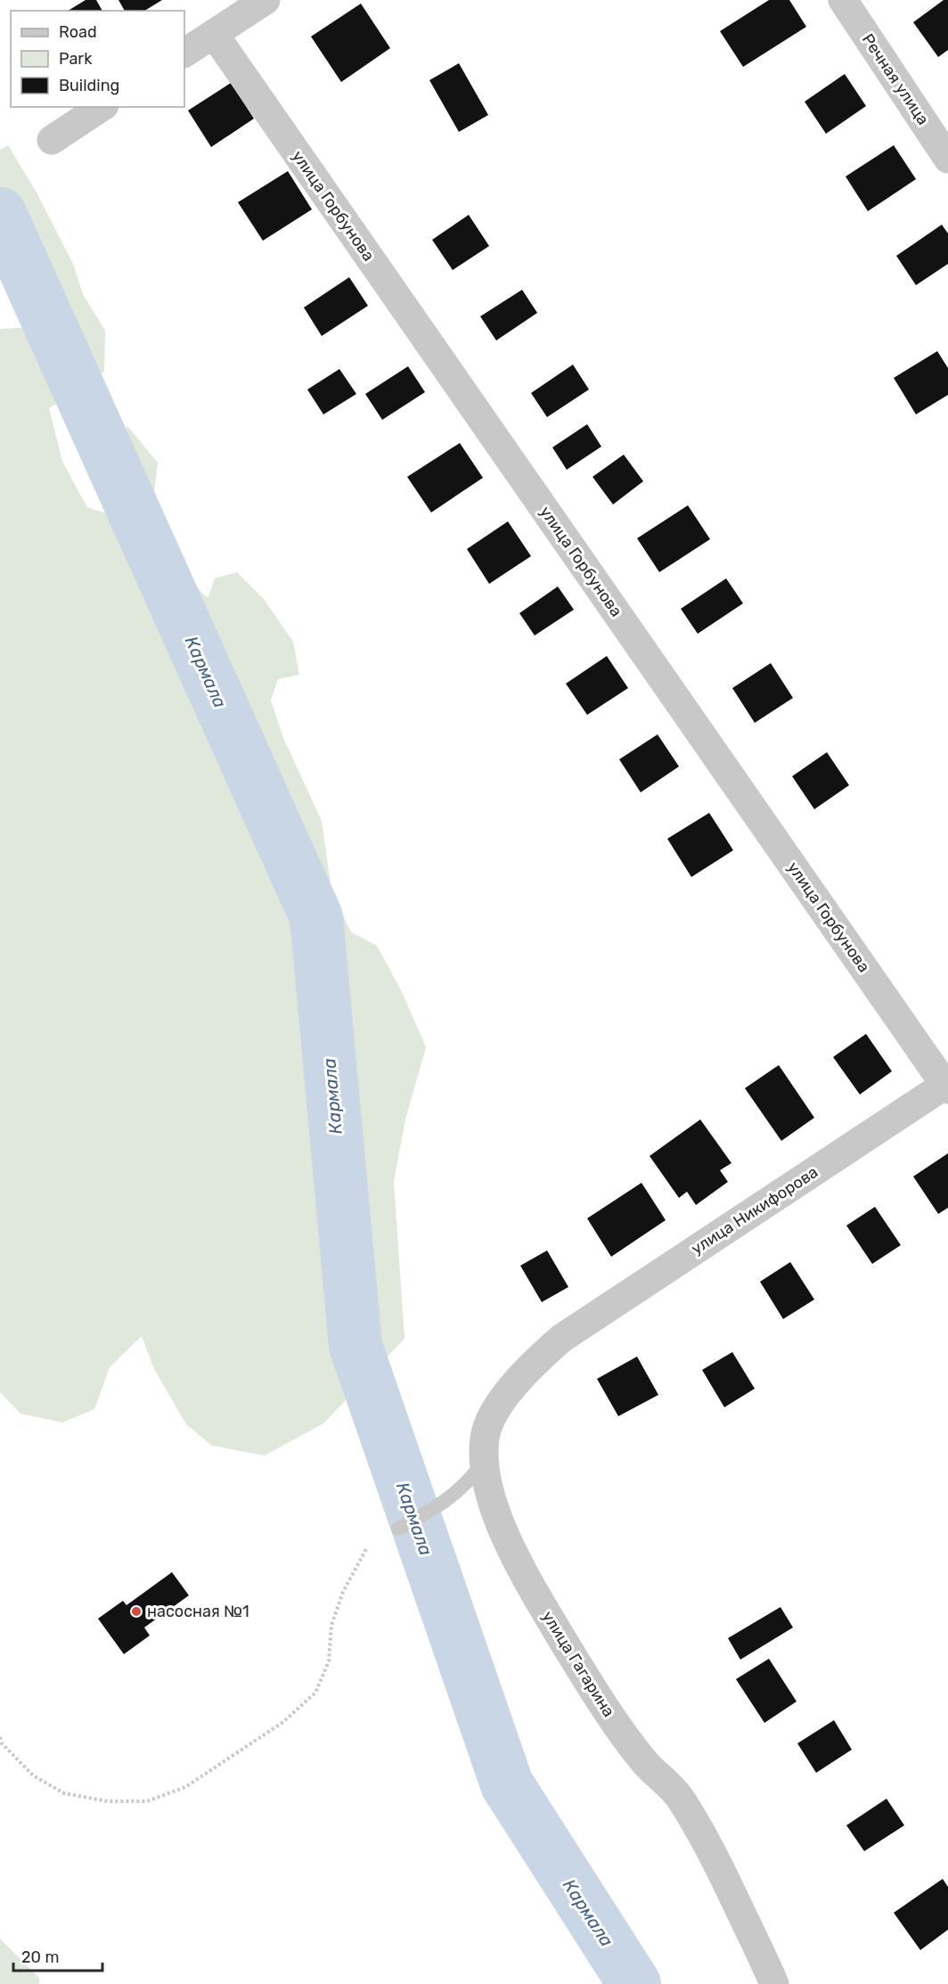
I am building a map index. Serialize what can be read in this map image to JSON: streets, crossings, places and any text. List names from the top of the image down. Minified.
{"streets":{"street":["Речная улица","улица Горбунова","улица Никифорова","улица Гагарина"]},"crossings":[["улица Горбунова","улица Никифорова"],["улица Никифорова","улица Гагарина"]],"water":["Кармала"],"places":["насосная №1"],"legend":["Road","Park","Building"],"scale_bar":"20 m"}
